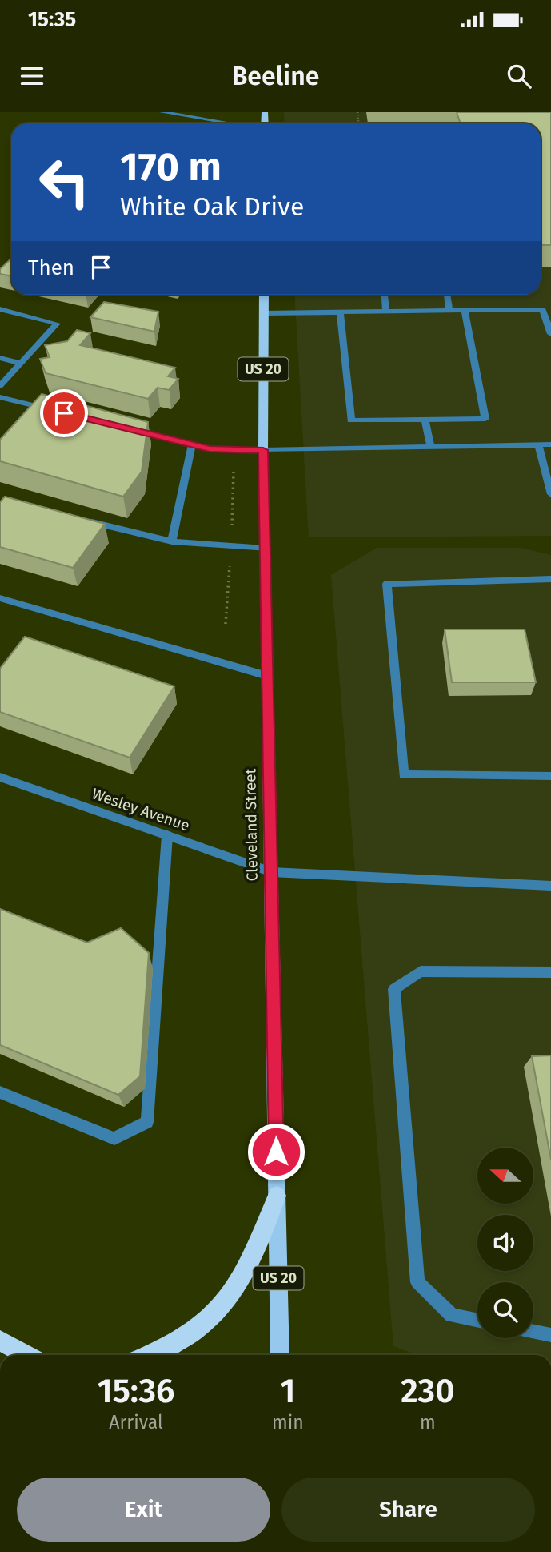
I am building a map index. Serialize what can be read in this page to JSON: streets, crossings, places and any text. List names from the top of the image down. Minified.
{"streets":{"main road":["US 20","Cleveland Street"],"street":["Wesley Avenue"]},"crossings":[["Wesley Avenue","Cleveland Street"]],"north":"left","page":{"status":"15:35","header":"Beeline","turn":["170 m","White Oak Drive"],"then":"Then","eta":["15:36","Arrival","1","min","230","m"],"buttons":["Exit","Share"]}}
